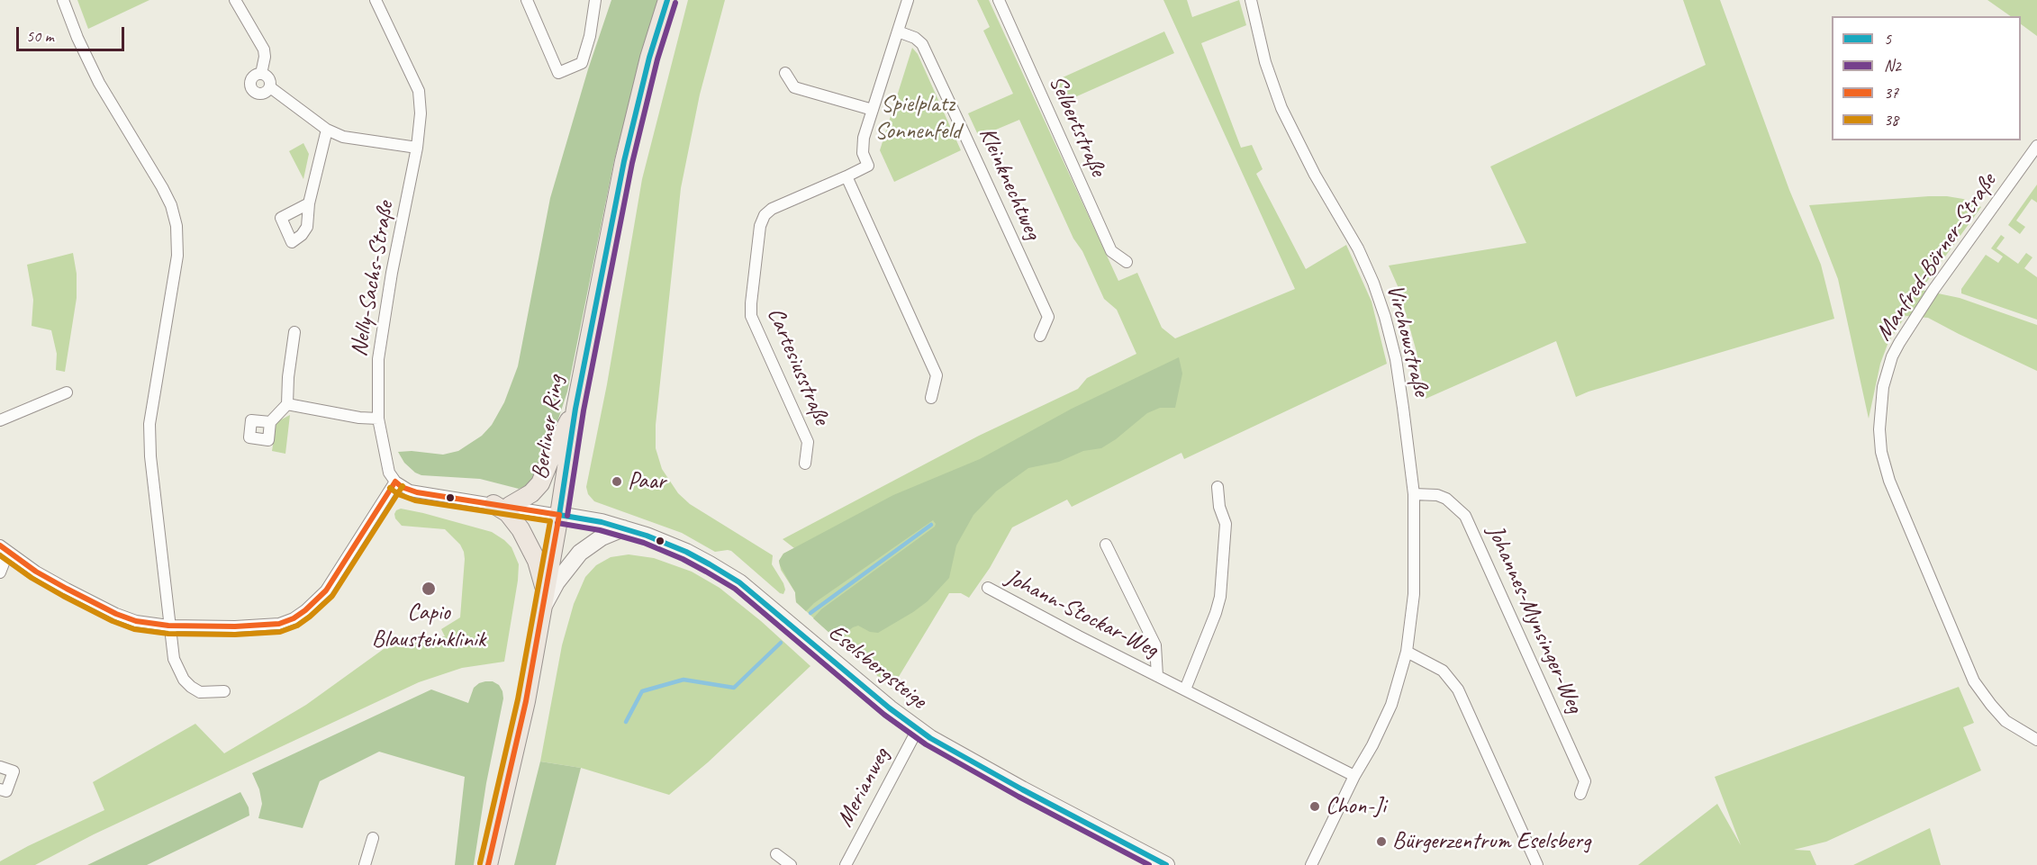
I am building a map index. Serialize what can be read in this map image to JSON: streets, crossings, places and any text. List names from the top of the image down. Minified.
{"streets":{"main road":["Berliner Ring"],"street":["Selbertstraße","Kleinknechtweg","Manfred-Börner-Straße","Nelly-Sachs-Straße","Virchowstraße","Cartesiusstraße","Johann-Stockar-Weg","Johannes-Mynsinger-Weg","Eselsbergsteige","Merianweg"]},"crossings":[["Kleinknechtweg","Cartesiusstraße"],["Virchowstraße","Johann-Stockar-Weg"],["Virchowstraße","Johannes-Mynsinger-Weg"],["Berliner Ring","Eselsbergsteige"],["Eselsbergsteige","Merianweg"]],"parks":["Spielplatz Sonnenfeld"],"places":["Paar","Capio Blausteinklinik","Chon-Ji","Bürgerzentrum Eselsberg"],"lines":["transit line 5","transit line N2","transit line 37","transit line 38"],"legend":["5","N2","37","38"],"scale_bar":"50 m"}
